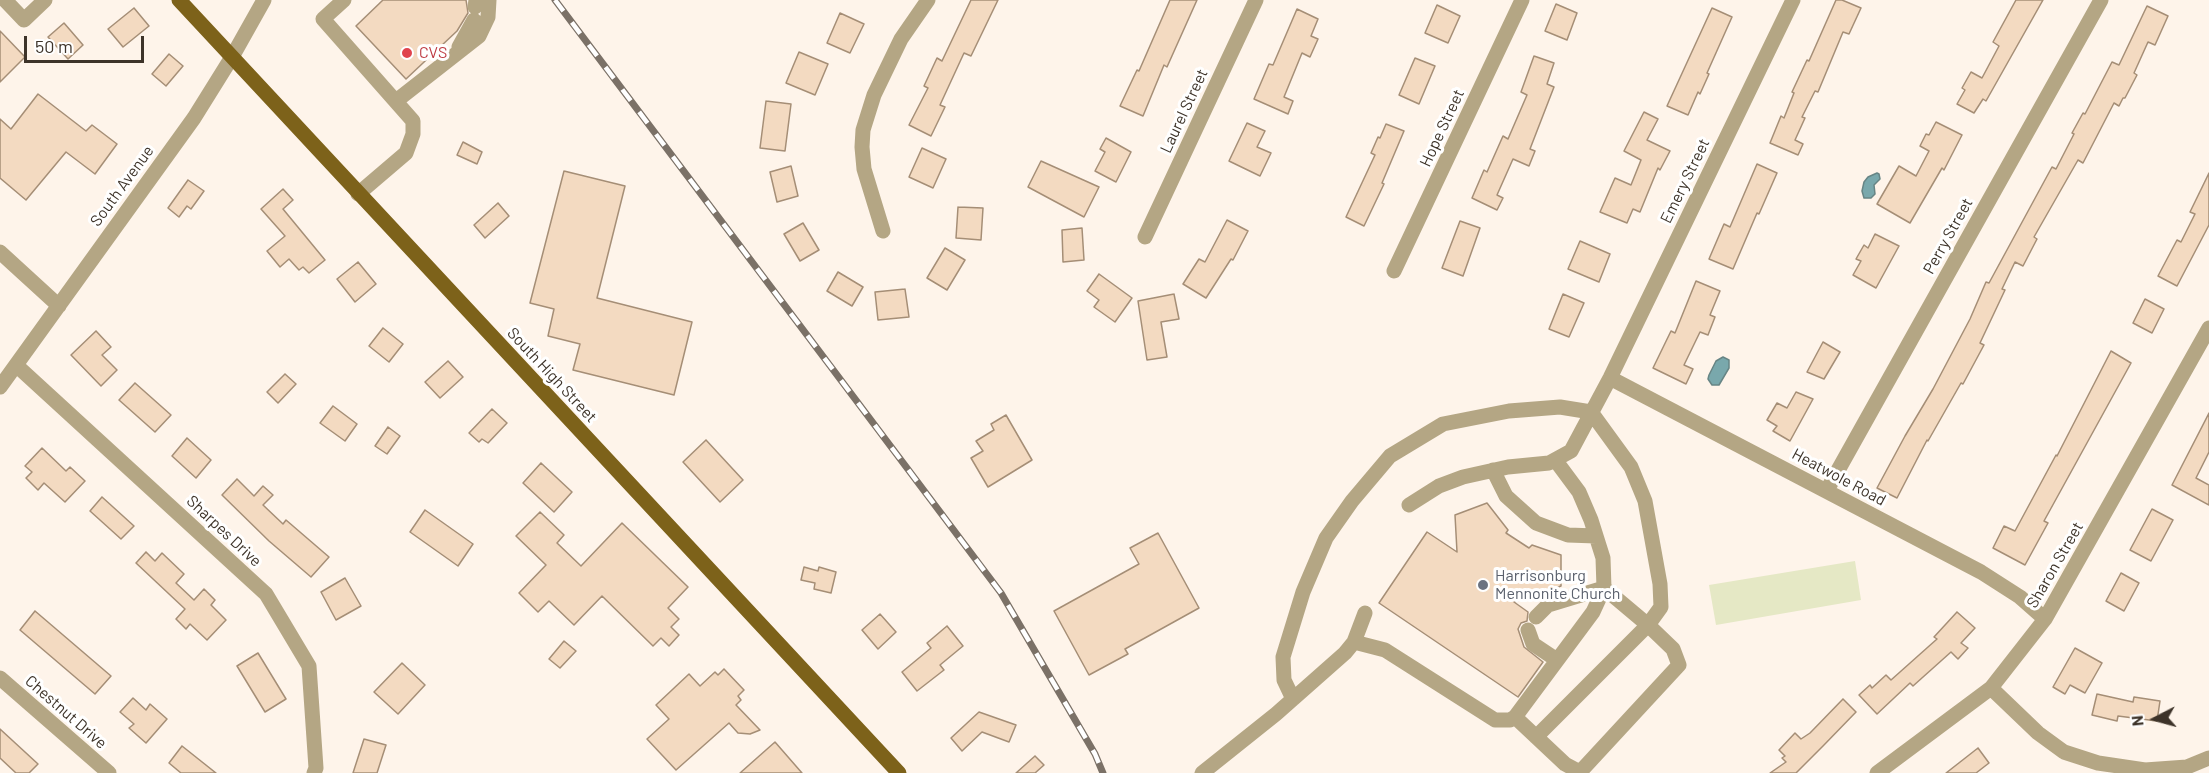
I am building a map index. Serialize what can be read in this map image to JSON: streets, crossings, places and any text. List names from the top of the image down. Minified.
{"streets":{"main road":["South High Street"],"street":["Laurel Street","Hope Street","Emery Street","South Avenue","Perry Street","Heatwole Road","Sharpes Drive","Sharon Street","Chestnut Drive"]},"crossings":[["Emery Street","Heatwole Road"],["South Avenue","South High Street"],["South Avenue","Sharpes Drive"],["Perry Street","Heatwole Road"],["Heatwole Road","Sharon Street"]],"places":["CVS","Harrisonburg Mennonite Church"],"scale_bar":"50 m","north":"left"}
